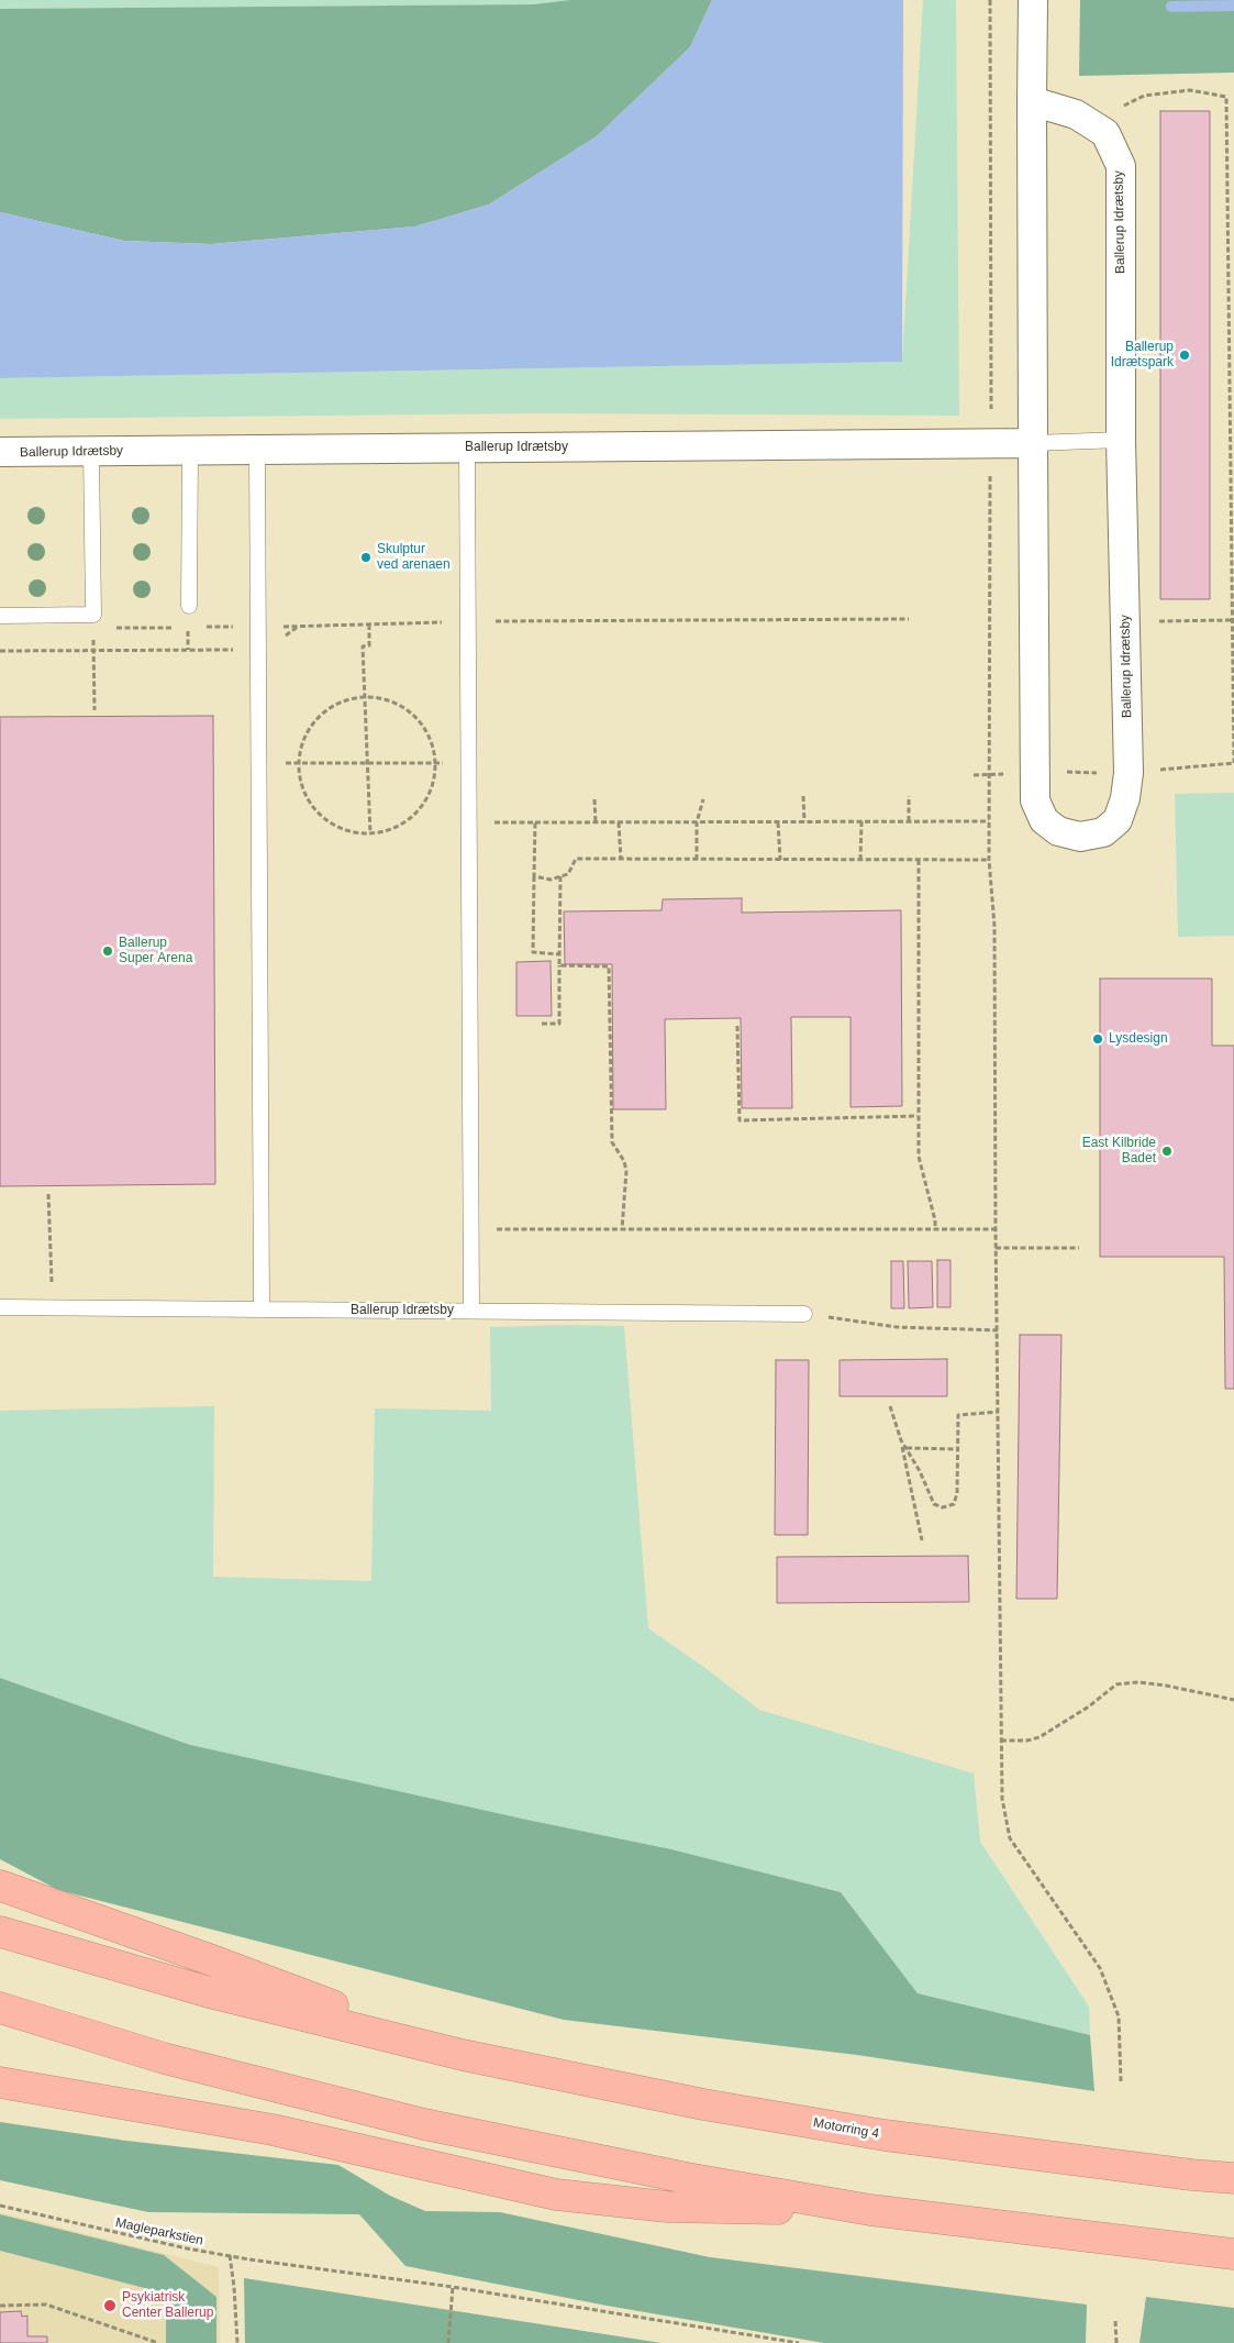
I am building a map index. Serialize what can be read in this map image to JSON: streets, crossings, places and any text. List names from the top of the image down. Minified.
{"streets":{"highway":["Motorring 4"],"street":["Ballerup Idrætsby"],"path":["Magleparkstien"]},"places":["Ballerup Idrætspark","Skulptur ved arenaen","Ballerup Super Arena","Lysdesign","East Kilbride Badet","Psykiatrisk Center Ballerup"]}
